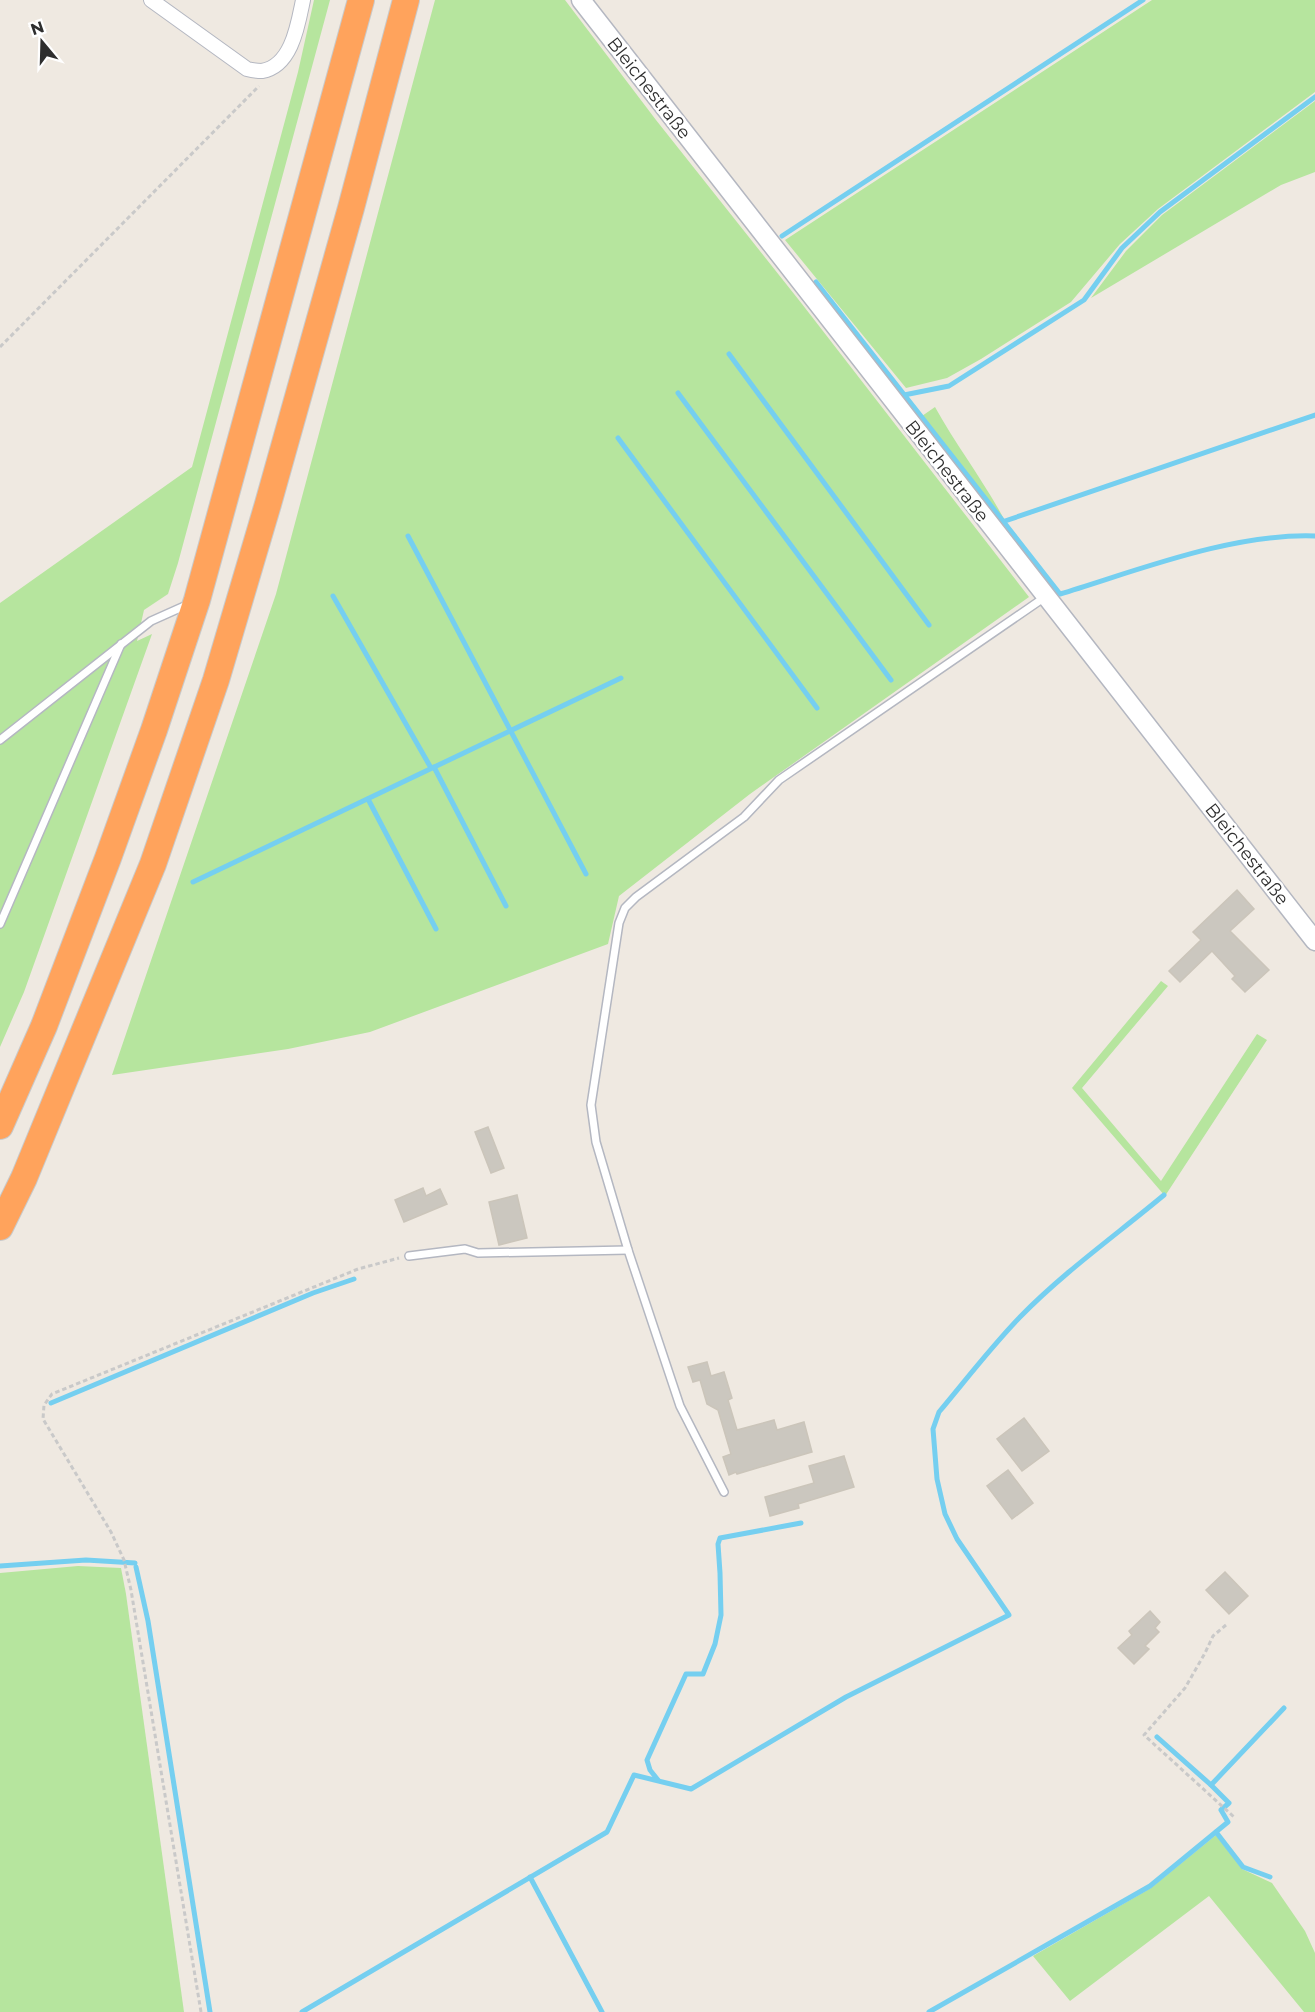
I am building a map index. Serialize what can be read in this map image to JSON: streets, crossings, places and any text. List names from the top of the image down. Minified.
{"streets":{"street":["Bleichestraße"]},"north":"top"}
